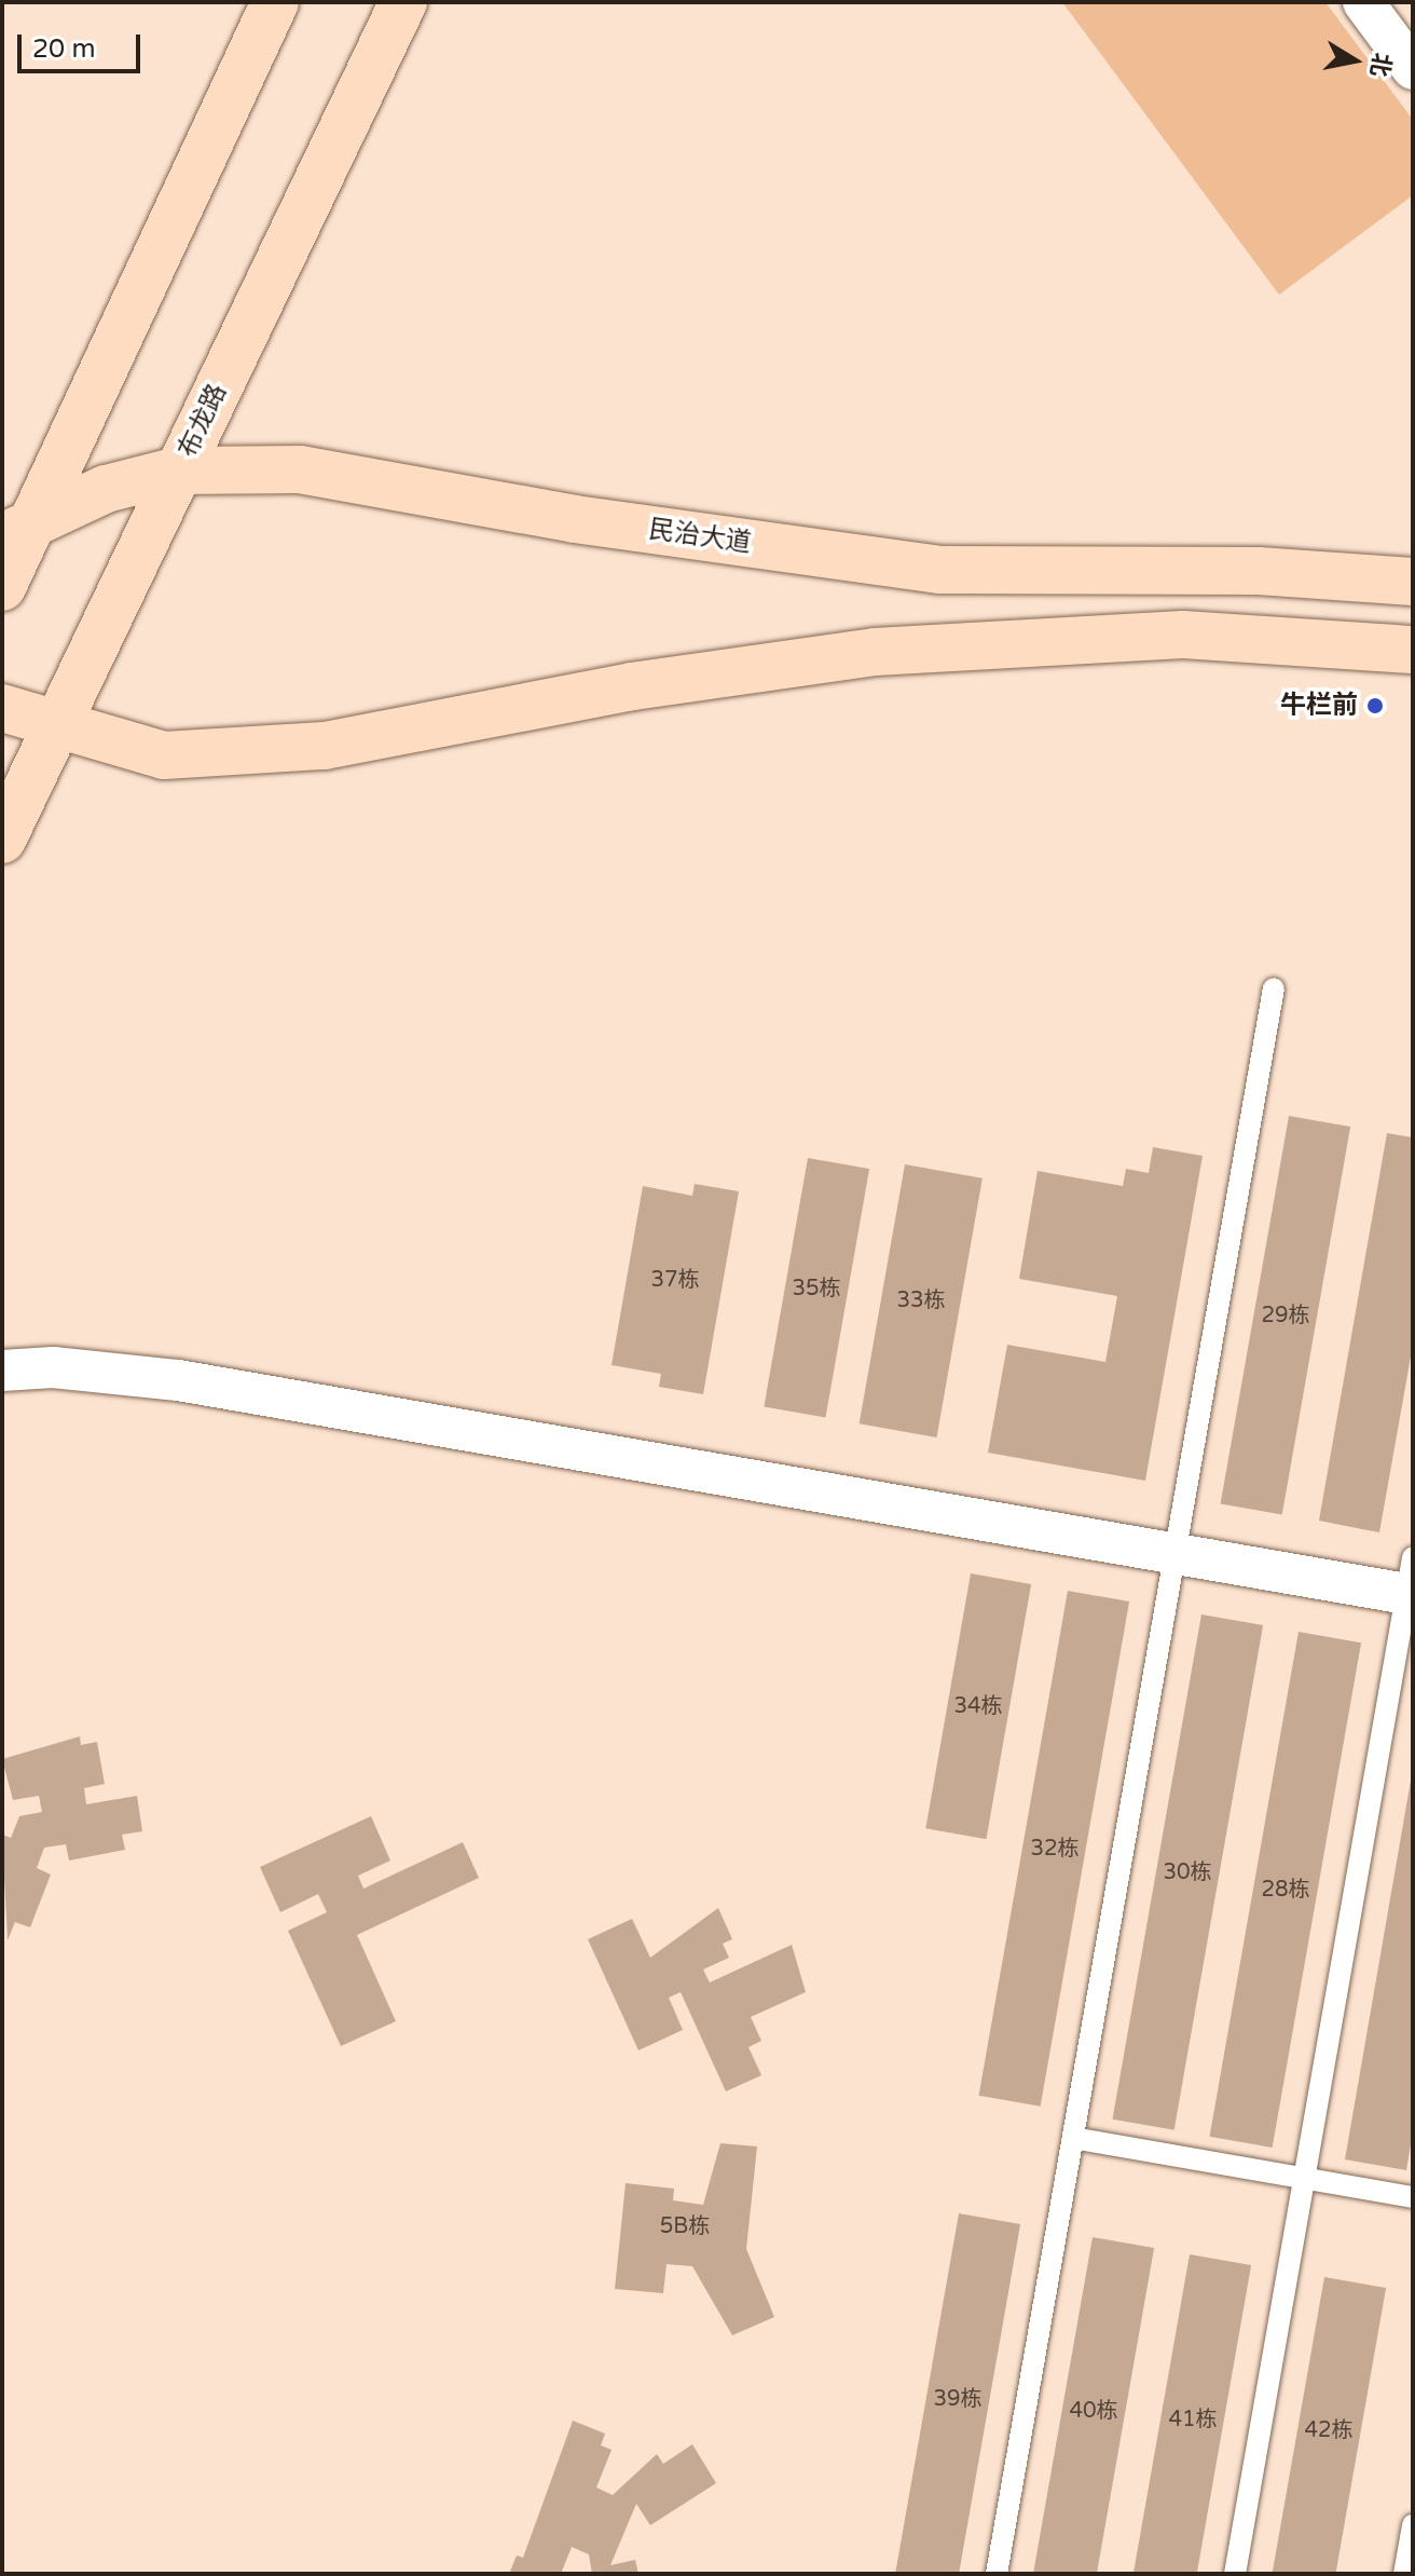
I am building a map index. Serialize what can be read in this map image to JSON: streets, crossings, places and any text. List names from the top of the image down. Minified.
{"streets":{"main road":["布龙路","民治大道"]},"crossings":[["布龙路","民治大道"]],"places":["牛栏前"],"house_numbers":["37栋","35栋","33栋","29栋","34栋","32栋","30栋","28栋","5B栋","39栋","40栋","41栋","42栋"],"scale_bar":"20 m","north":"right"}
